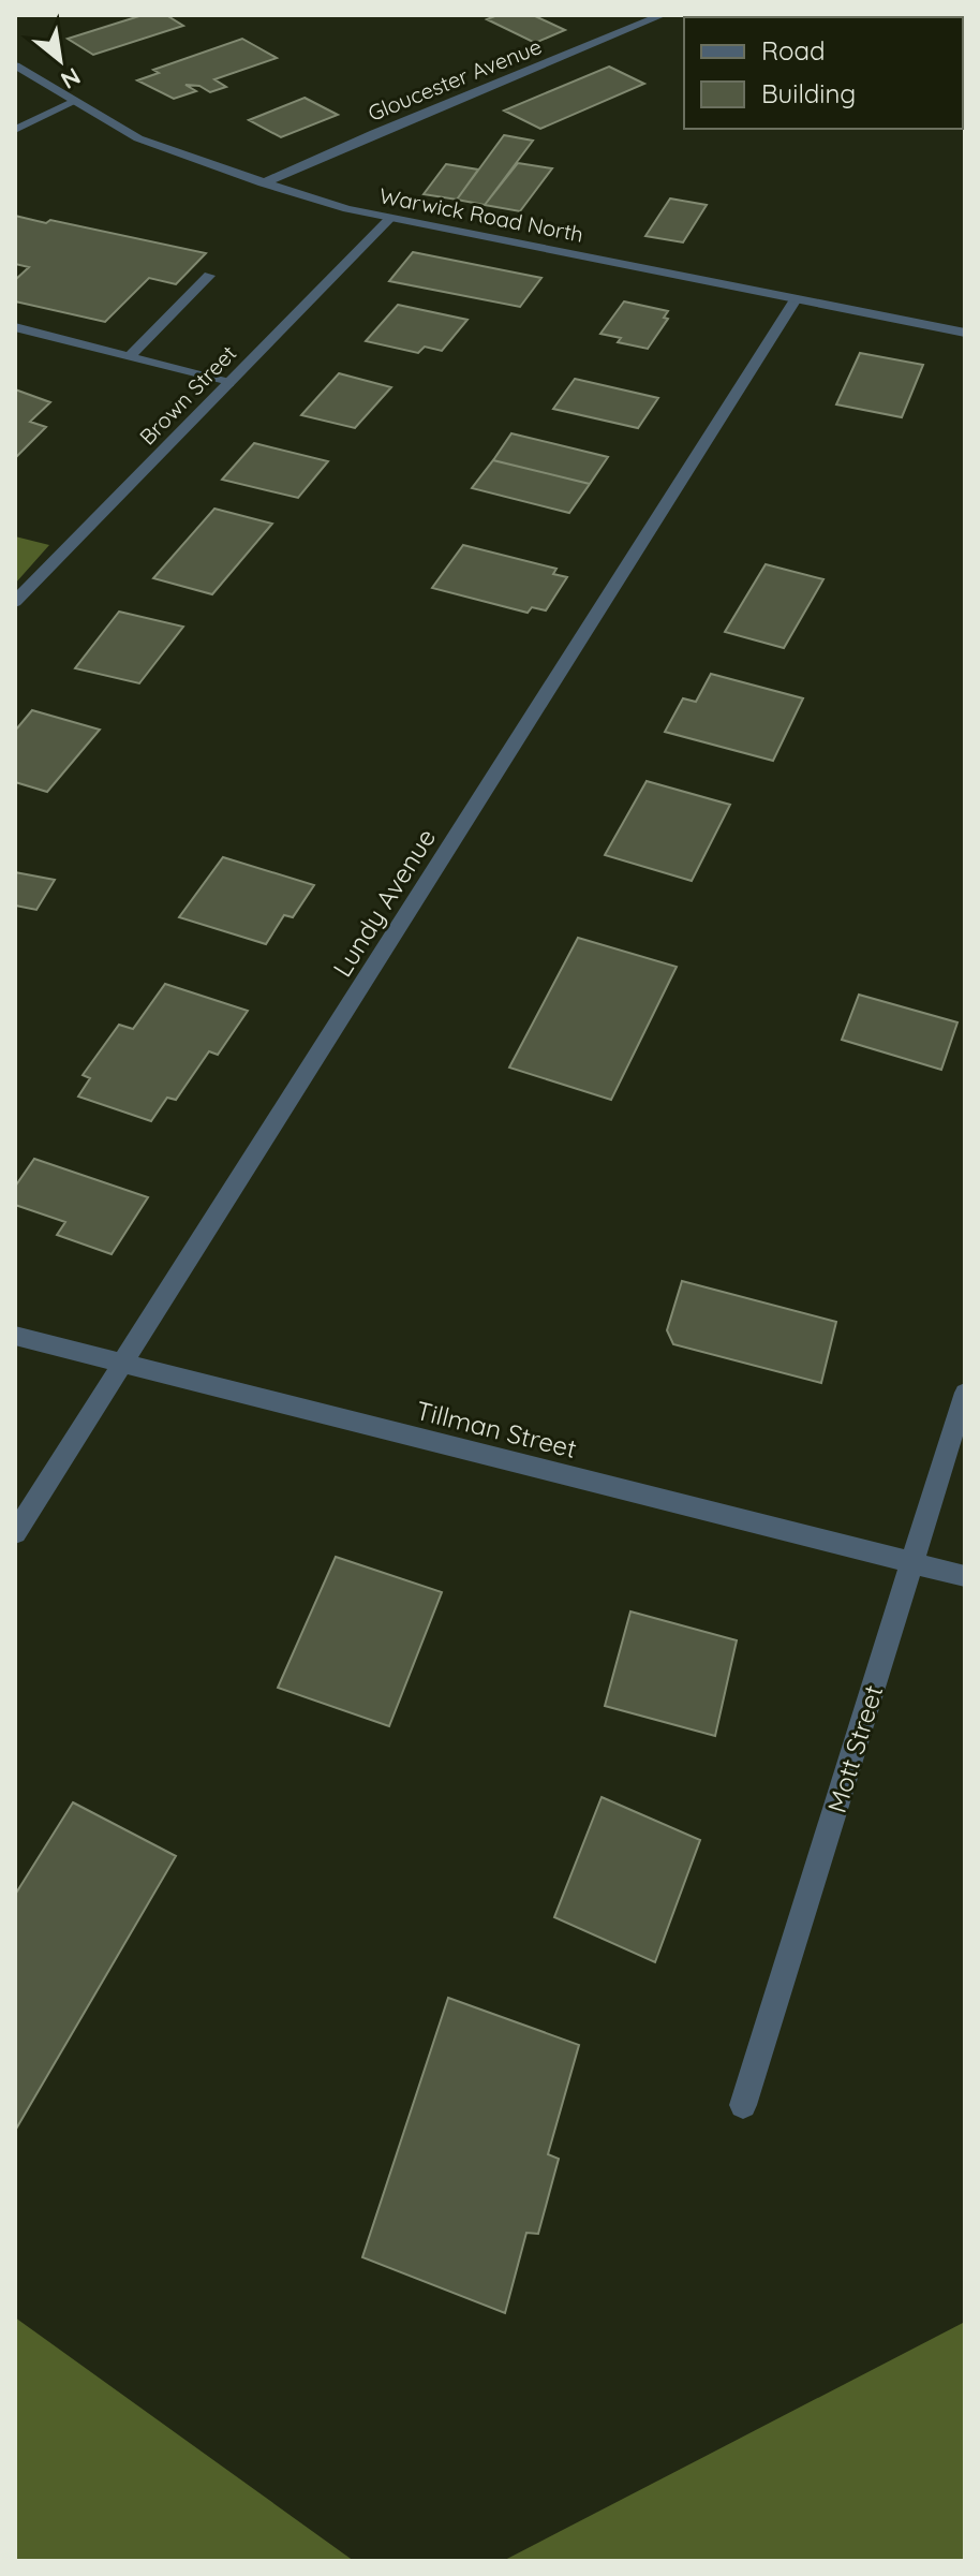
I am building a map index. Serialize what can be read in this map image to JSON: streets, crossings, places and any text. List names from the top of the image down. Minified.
{"streets":{"street":["Gloucester Avenue","Warwick Road North","Brown Street","Lundy Avenue","Tillman Street","Mott Street"]},"crossings":[["Gloucester Avenue","Warwick Road North"],["Warwick Road North","Brown Street"],["Warwick Road North","Lundy Avenue"],["Lundy Avenue","Tillman Street"],["Tillman Street","Mott Street"]],"legend":["Road","Building"],"north":"bottom right"}
